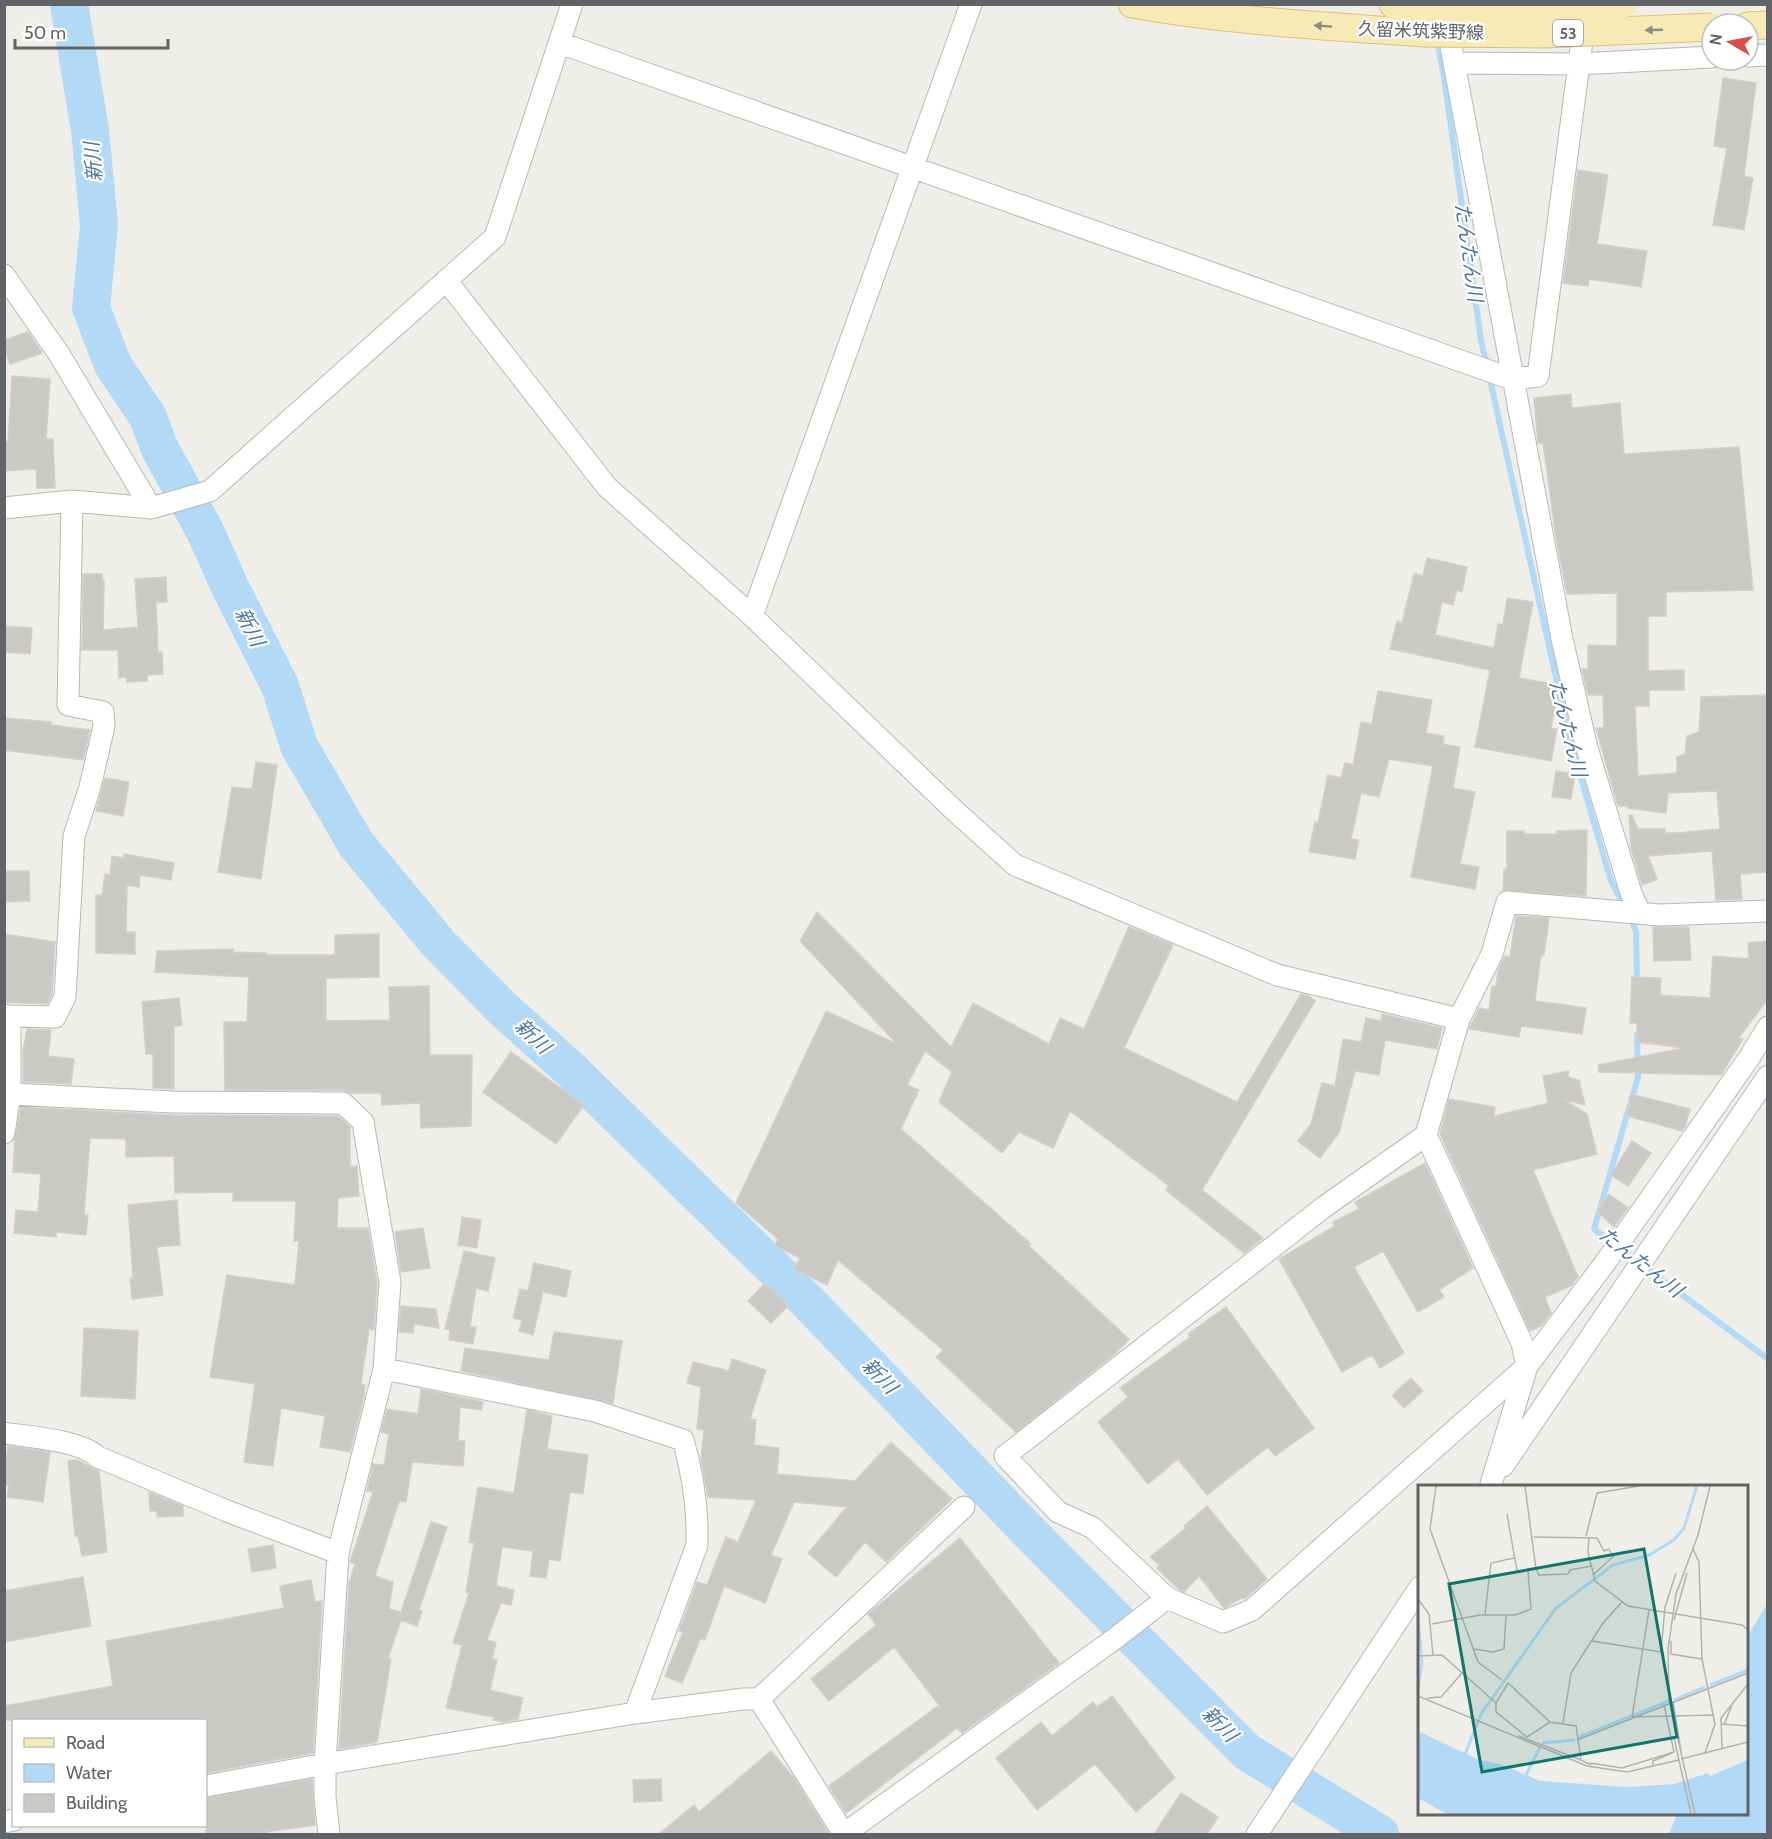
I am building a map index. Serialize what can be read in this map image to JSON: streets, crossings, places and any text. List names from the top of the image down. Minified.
{"streets":{"main road":["久留米筑紫野線","53"]},"water":["新川","たんたん川"],"legend":["Road","Water","Building"],"scale_bar":"50 m","north":"left"}
